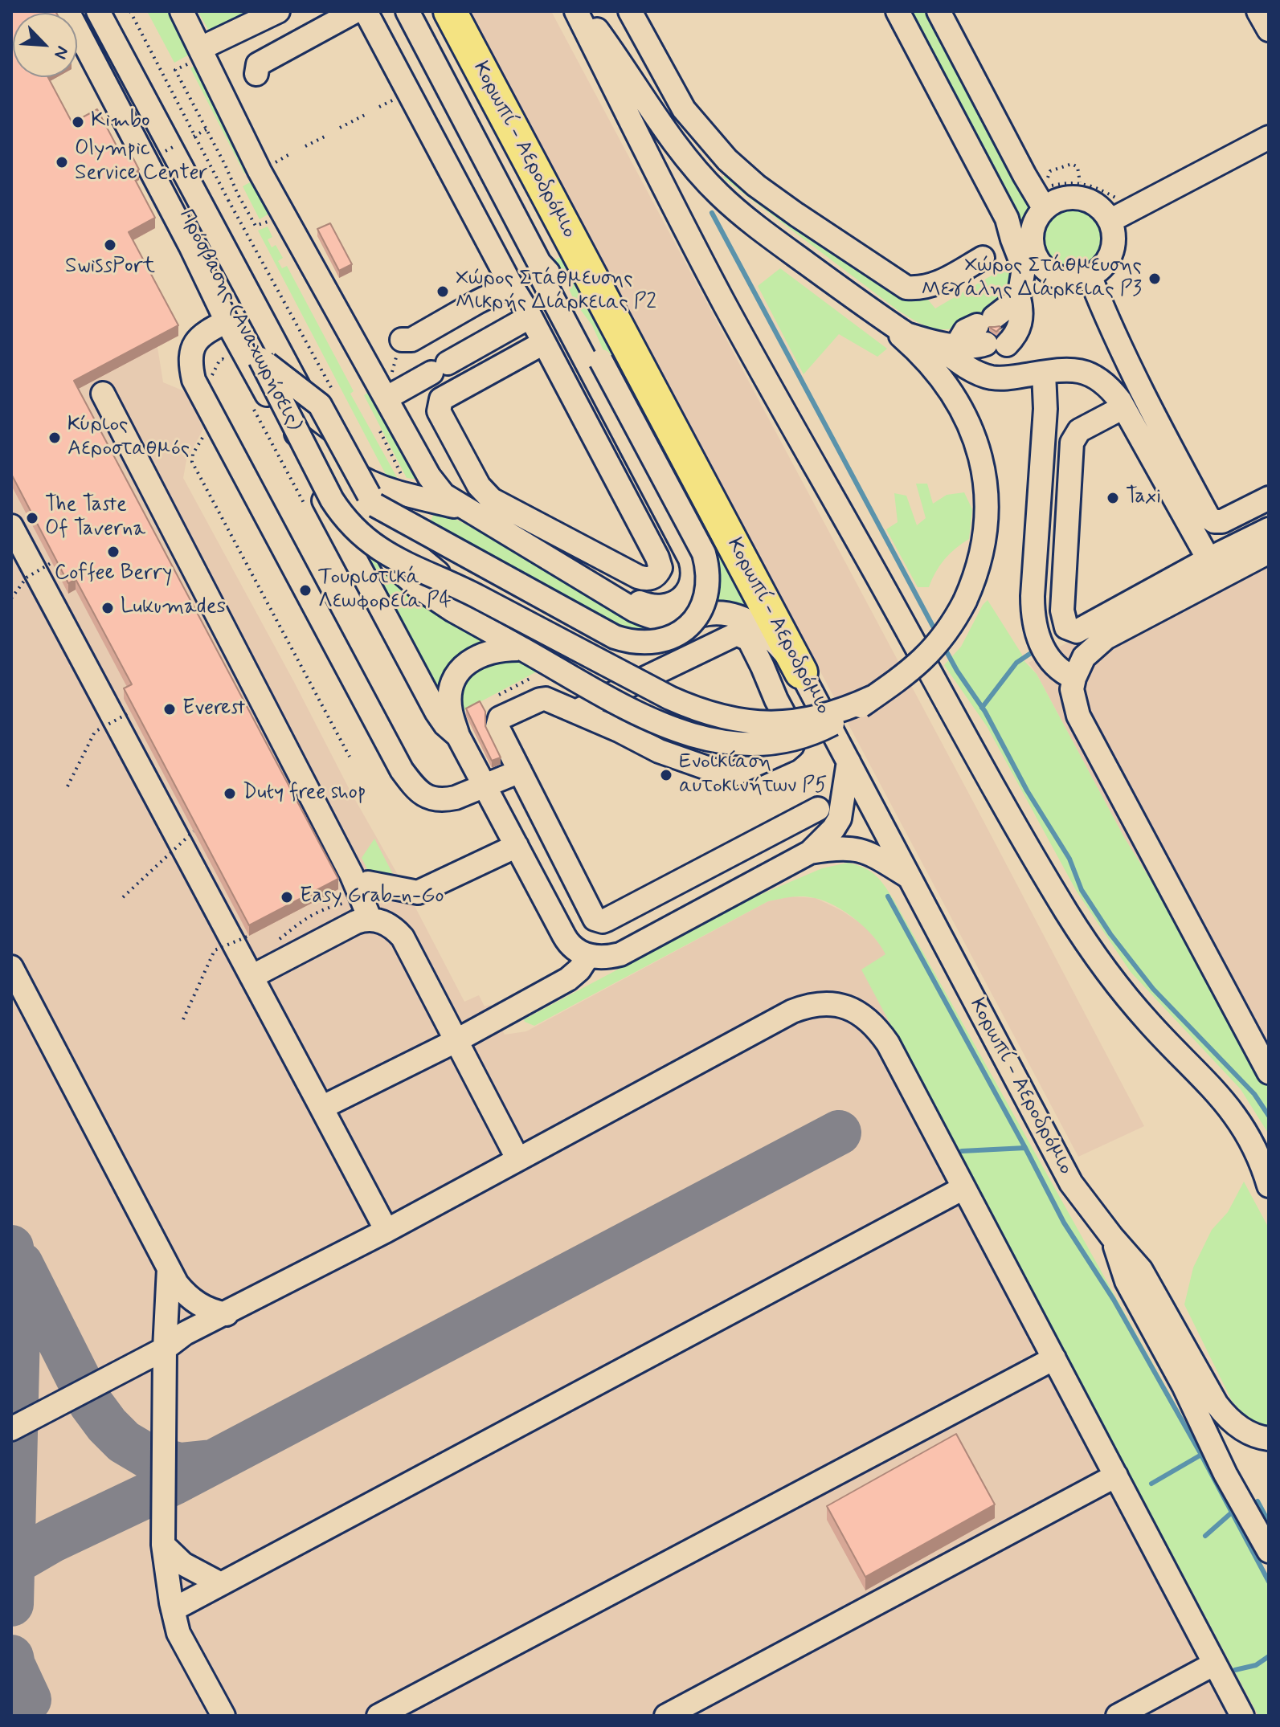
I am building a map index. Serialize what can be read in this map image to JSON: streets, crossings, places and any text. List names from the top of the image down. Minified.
{"streets":{"highway":["Κορωπί - Αεροδρόμιο"],"street":["Πρόσβασης (Αναχωρήσεις)"]},"places":["Kimbo","Olympic Service Center","SwissPort","Χώρος Στάθμευσης Μεγάλης Διάρκειας P3","Χώρος Στάθμευσης Μικρής Διάρκειας P2","Κύριος Αεροσταθμός","Taxi","The Taste Of Taverna","Coffee Berry","Τουριστικά Λεωφορεία P4","Lukumades","Everest","Ενοικίαση αυτοκινήτων P5","Duty free shop","Easy Grab-n-Go"],"north":"bottom right"}
